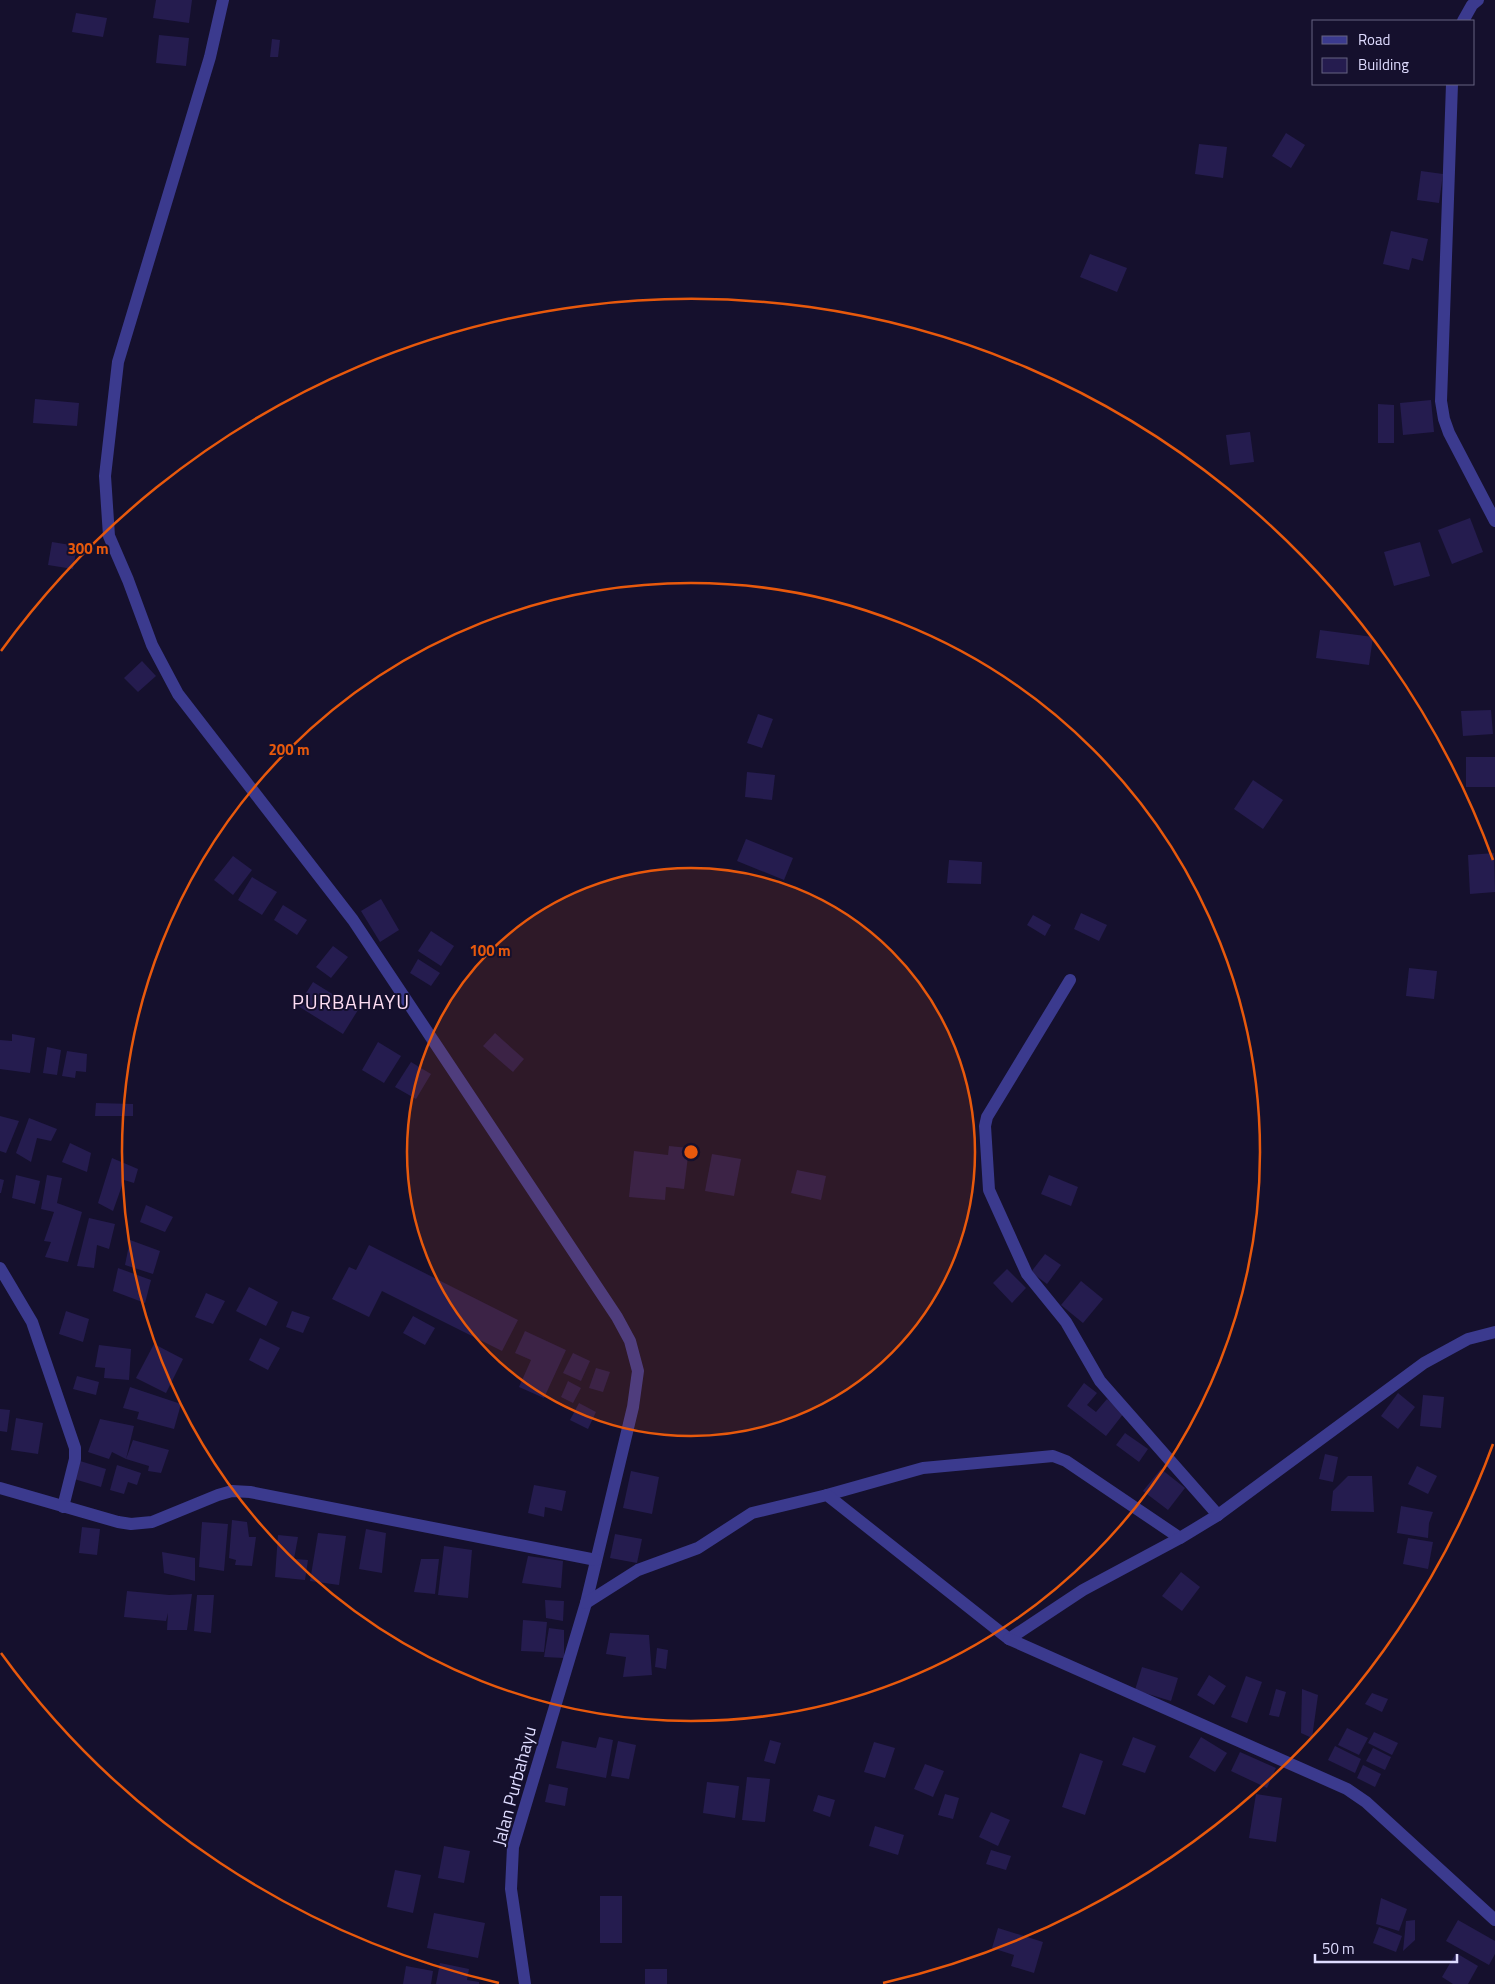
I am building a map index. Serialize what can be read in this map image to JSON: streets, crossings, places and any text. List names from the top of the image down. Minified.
{"streets":{"street":["Jalan Purbahayu"]},"districts":["PURBAHAYU"],"legend":["Road","Building"],"scale_bar":"50 m","rings":["300 m","200 m","100 m"]}
